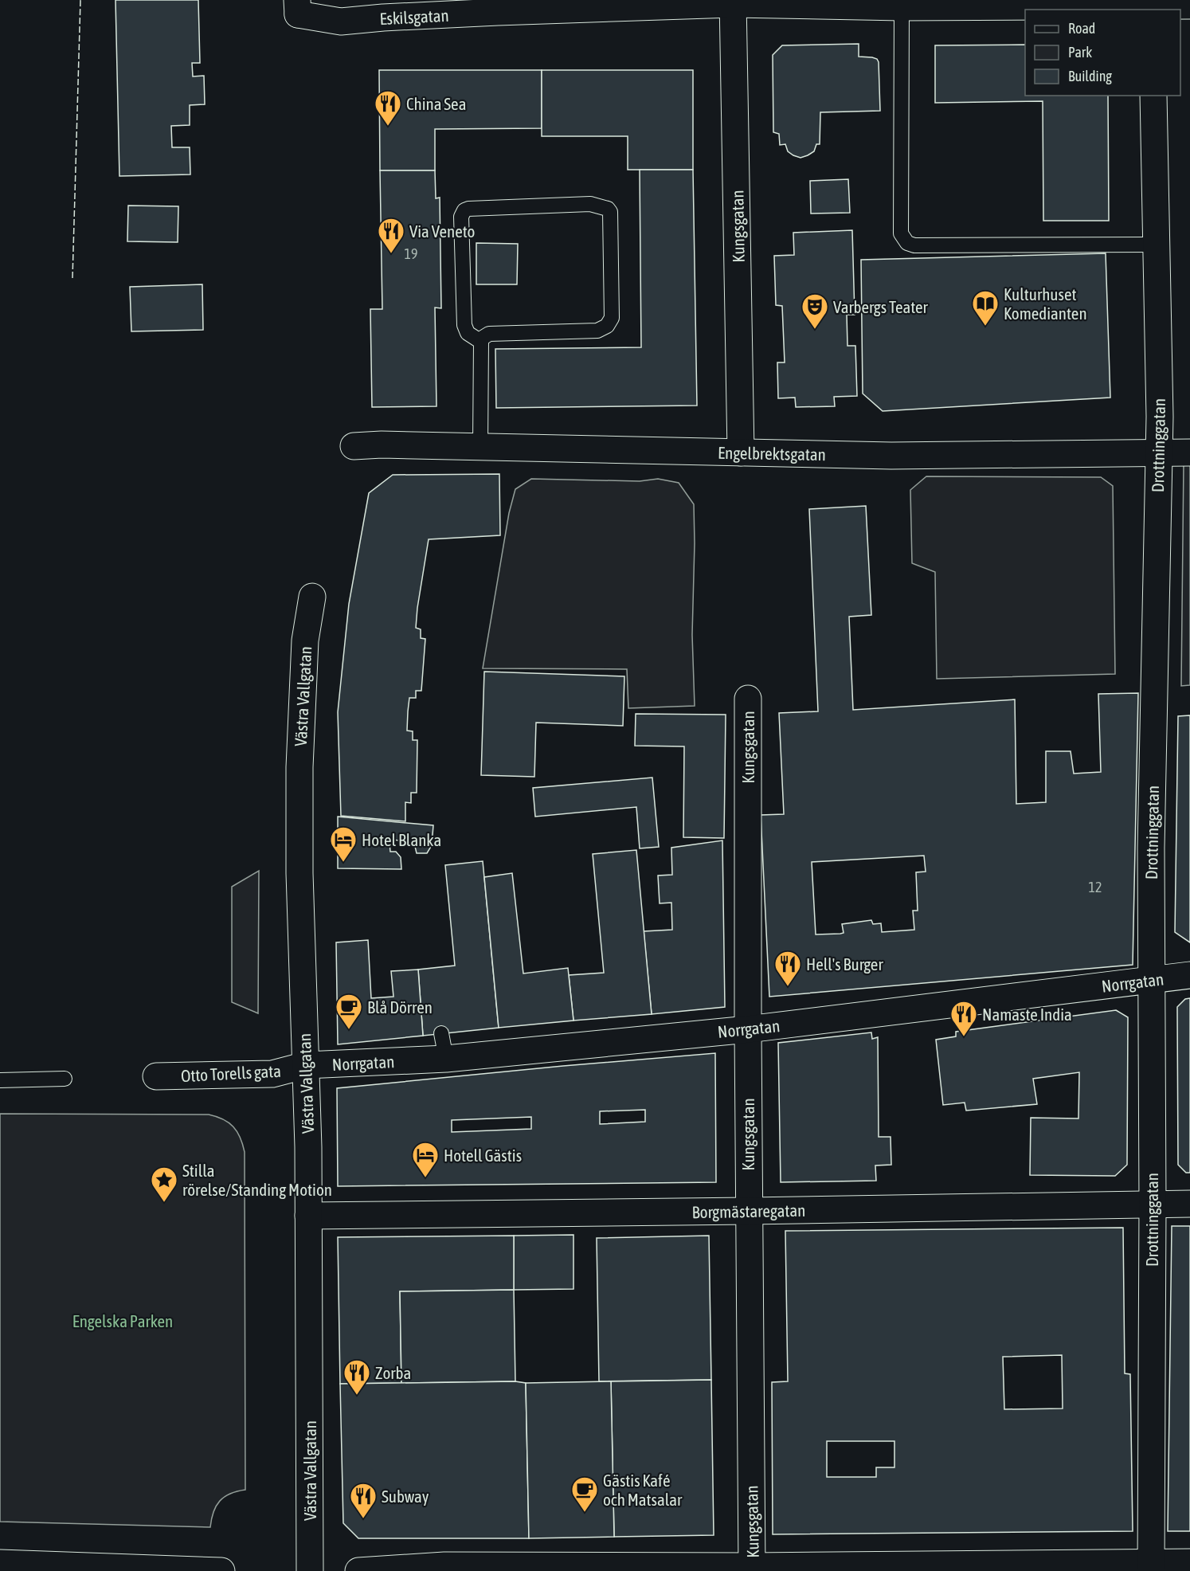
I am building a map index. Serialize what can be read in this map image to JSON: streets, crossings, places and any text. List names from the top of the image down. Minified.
{"streets":{"street":["Eskilsgatan","Kungsgatan","Drottninggatan","Engelbrektsgatan","Västra Vallgatan","Norrgatan","Otto Torells gata","Borgmästaregatan"]},"crossings":[["Eskilsgatan","Kungsgatan"],["Kungsgatan","Engelbrektsgatan"],["Kungsgatan","Norrgatan"],["Kungsgatan","Borgmästaregatan"],["Drottninggatan","Engelbrektsgatan"],["Drottninggatan","Norrgatan"],["Drottninggatan","Borgmästaregatan"],["Västra Vallgatan","Norrgatan"],["Västra Vallgatan","Otto Torells gata"],["Västra Vallgatan","Borgmästaregatan"],["Norrgatan","Otto Torells gata"]],"parks":["Engelska Parken"],"places":{"restaurant":["China Sea","Via Veneto","Hell's Burger","Namaste India","Zorba","Subway"],"library":["Kulturhuset Komedianten"],"theatre":["Varbergs Teater"],"hotel":["Hotel Blanka","Hotell Gästis"],"cafe":["Blå Dörren","Gästis Kafé och Matsalar"],"place":["Stilla rörelse/Standing Motion"]},"house_numbers":["19","12"],"legend":["Road","Park","Building"]}
